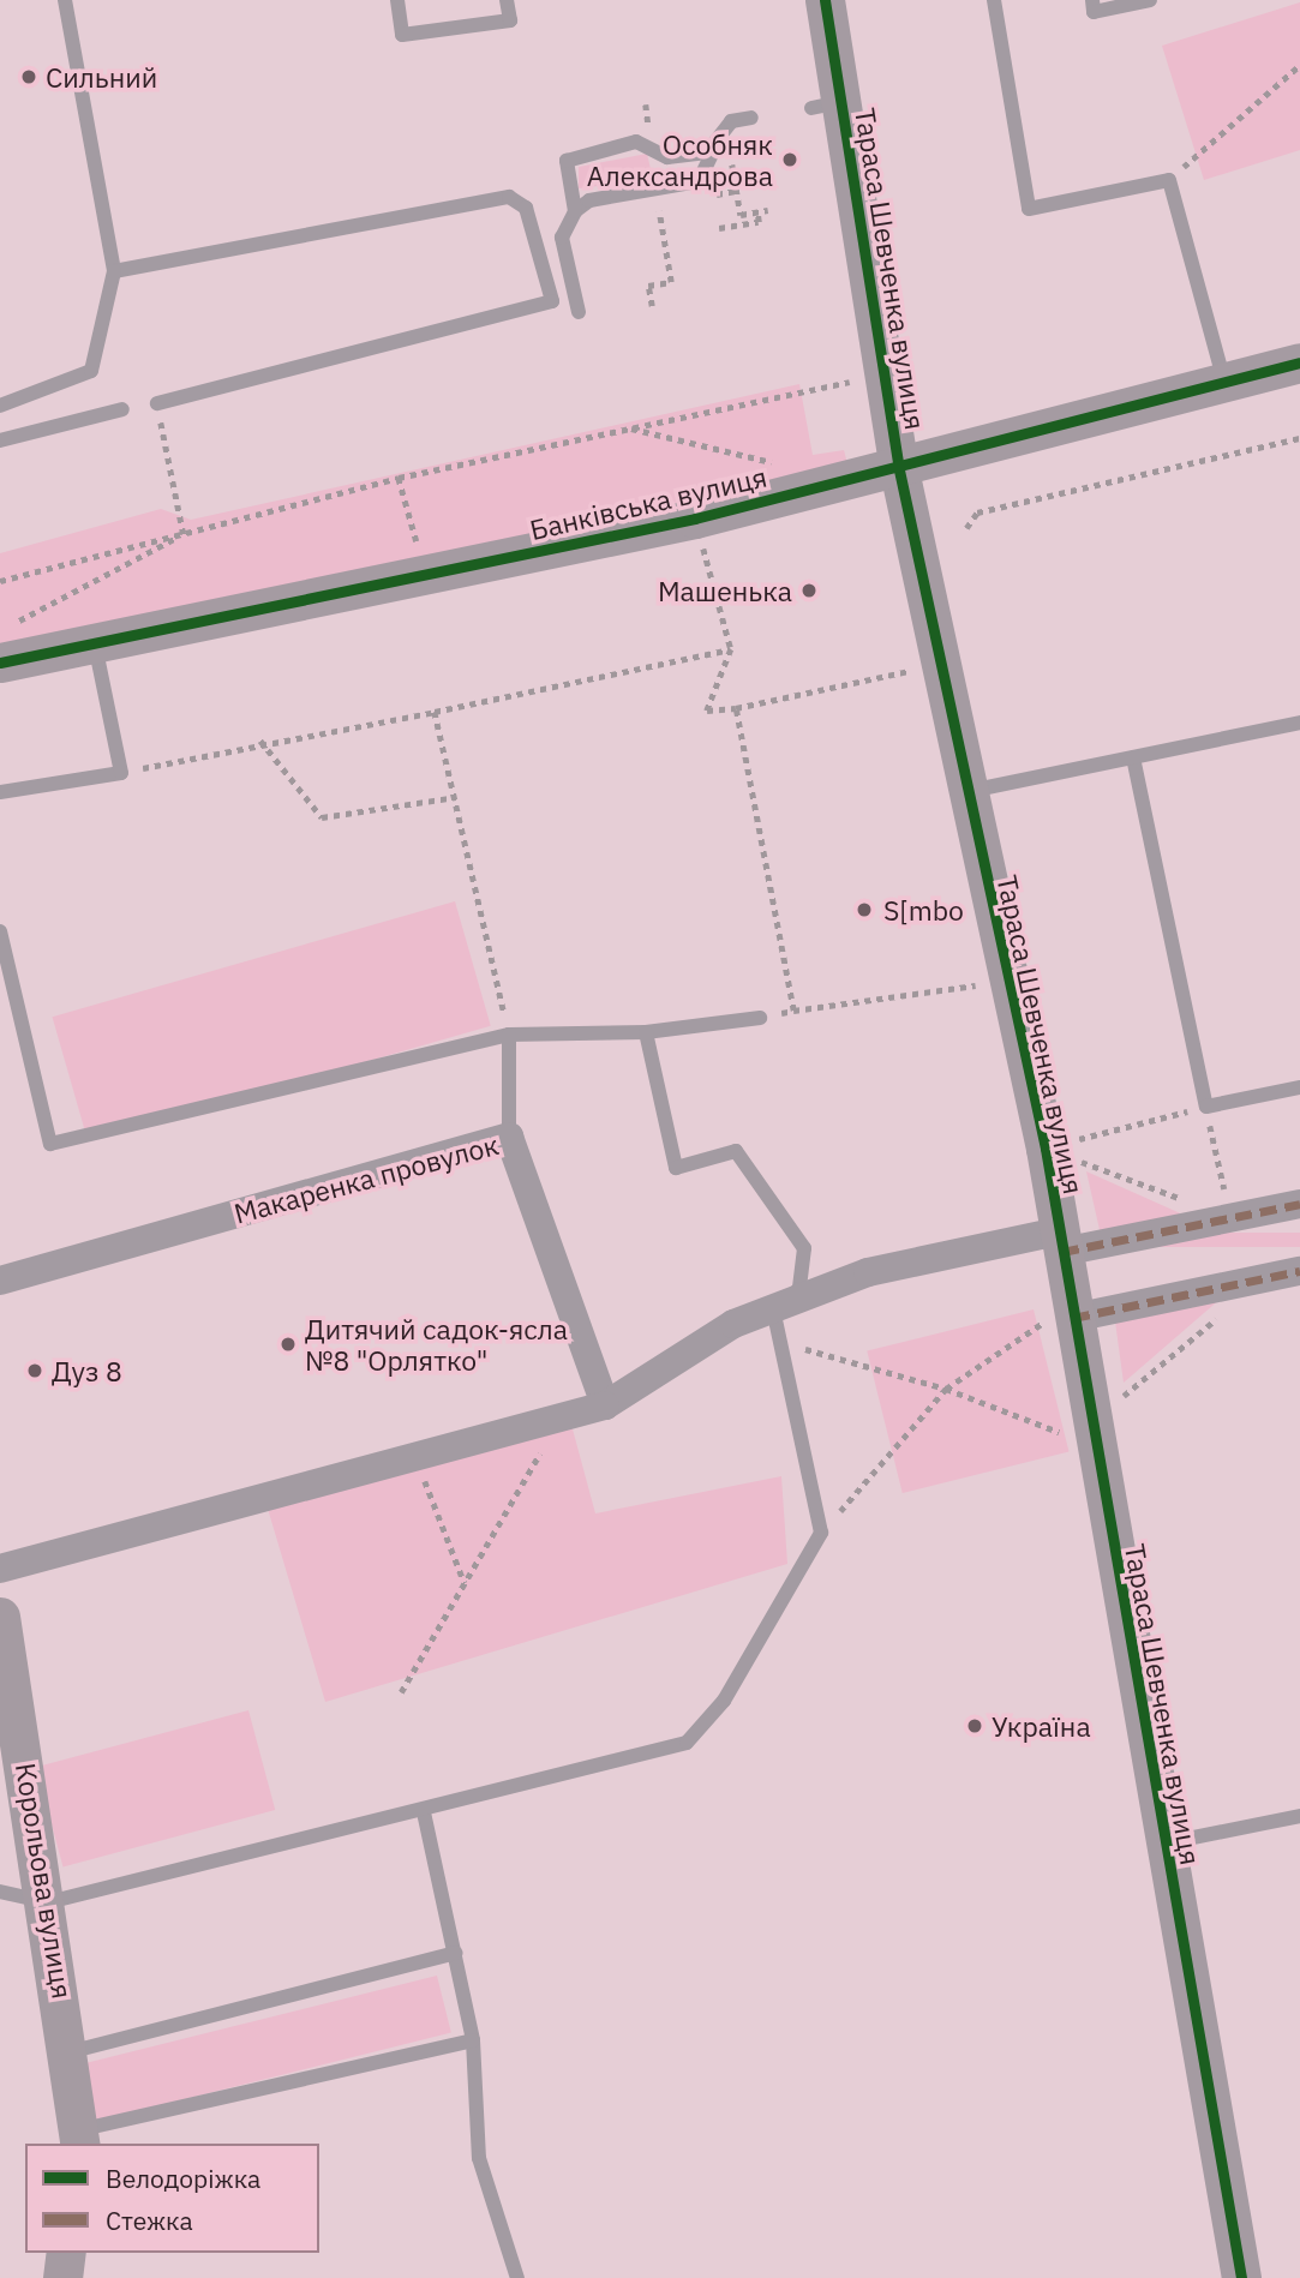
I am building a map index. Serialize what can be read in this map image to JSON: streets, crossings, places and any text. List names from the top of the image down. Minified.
{"streets":{"street":["Тараса Шевченка вулиця","Банківська вулиця","Макаренка провулок","Корольова вулиця"]},"crossings":[["Тараса Шевченка вулиця","Банківська вулиця"]],"places":["Сильний","Особняк Александрова","Машенька","S[mbo","Дитячий садок-ясла №8 \"Орлятко\"","Дуз 8","Україна"],"legend":["Велодоріжка","Стежка"]}
